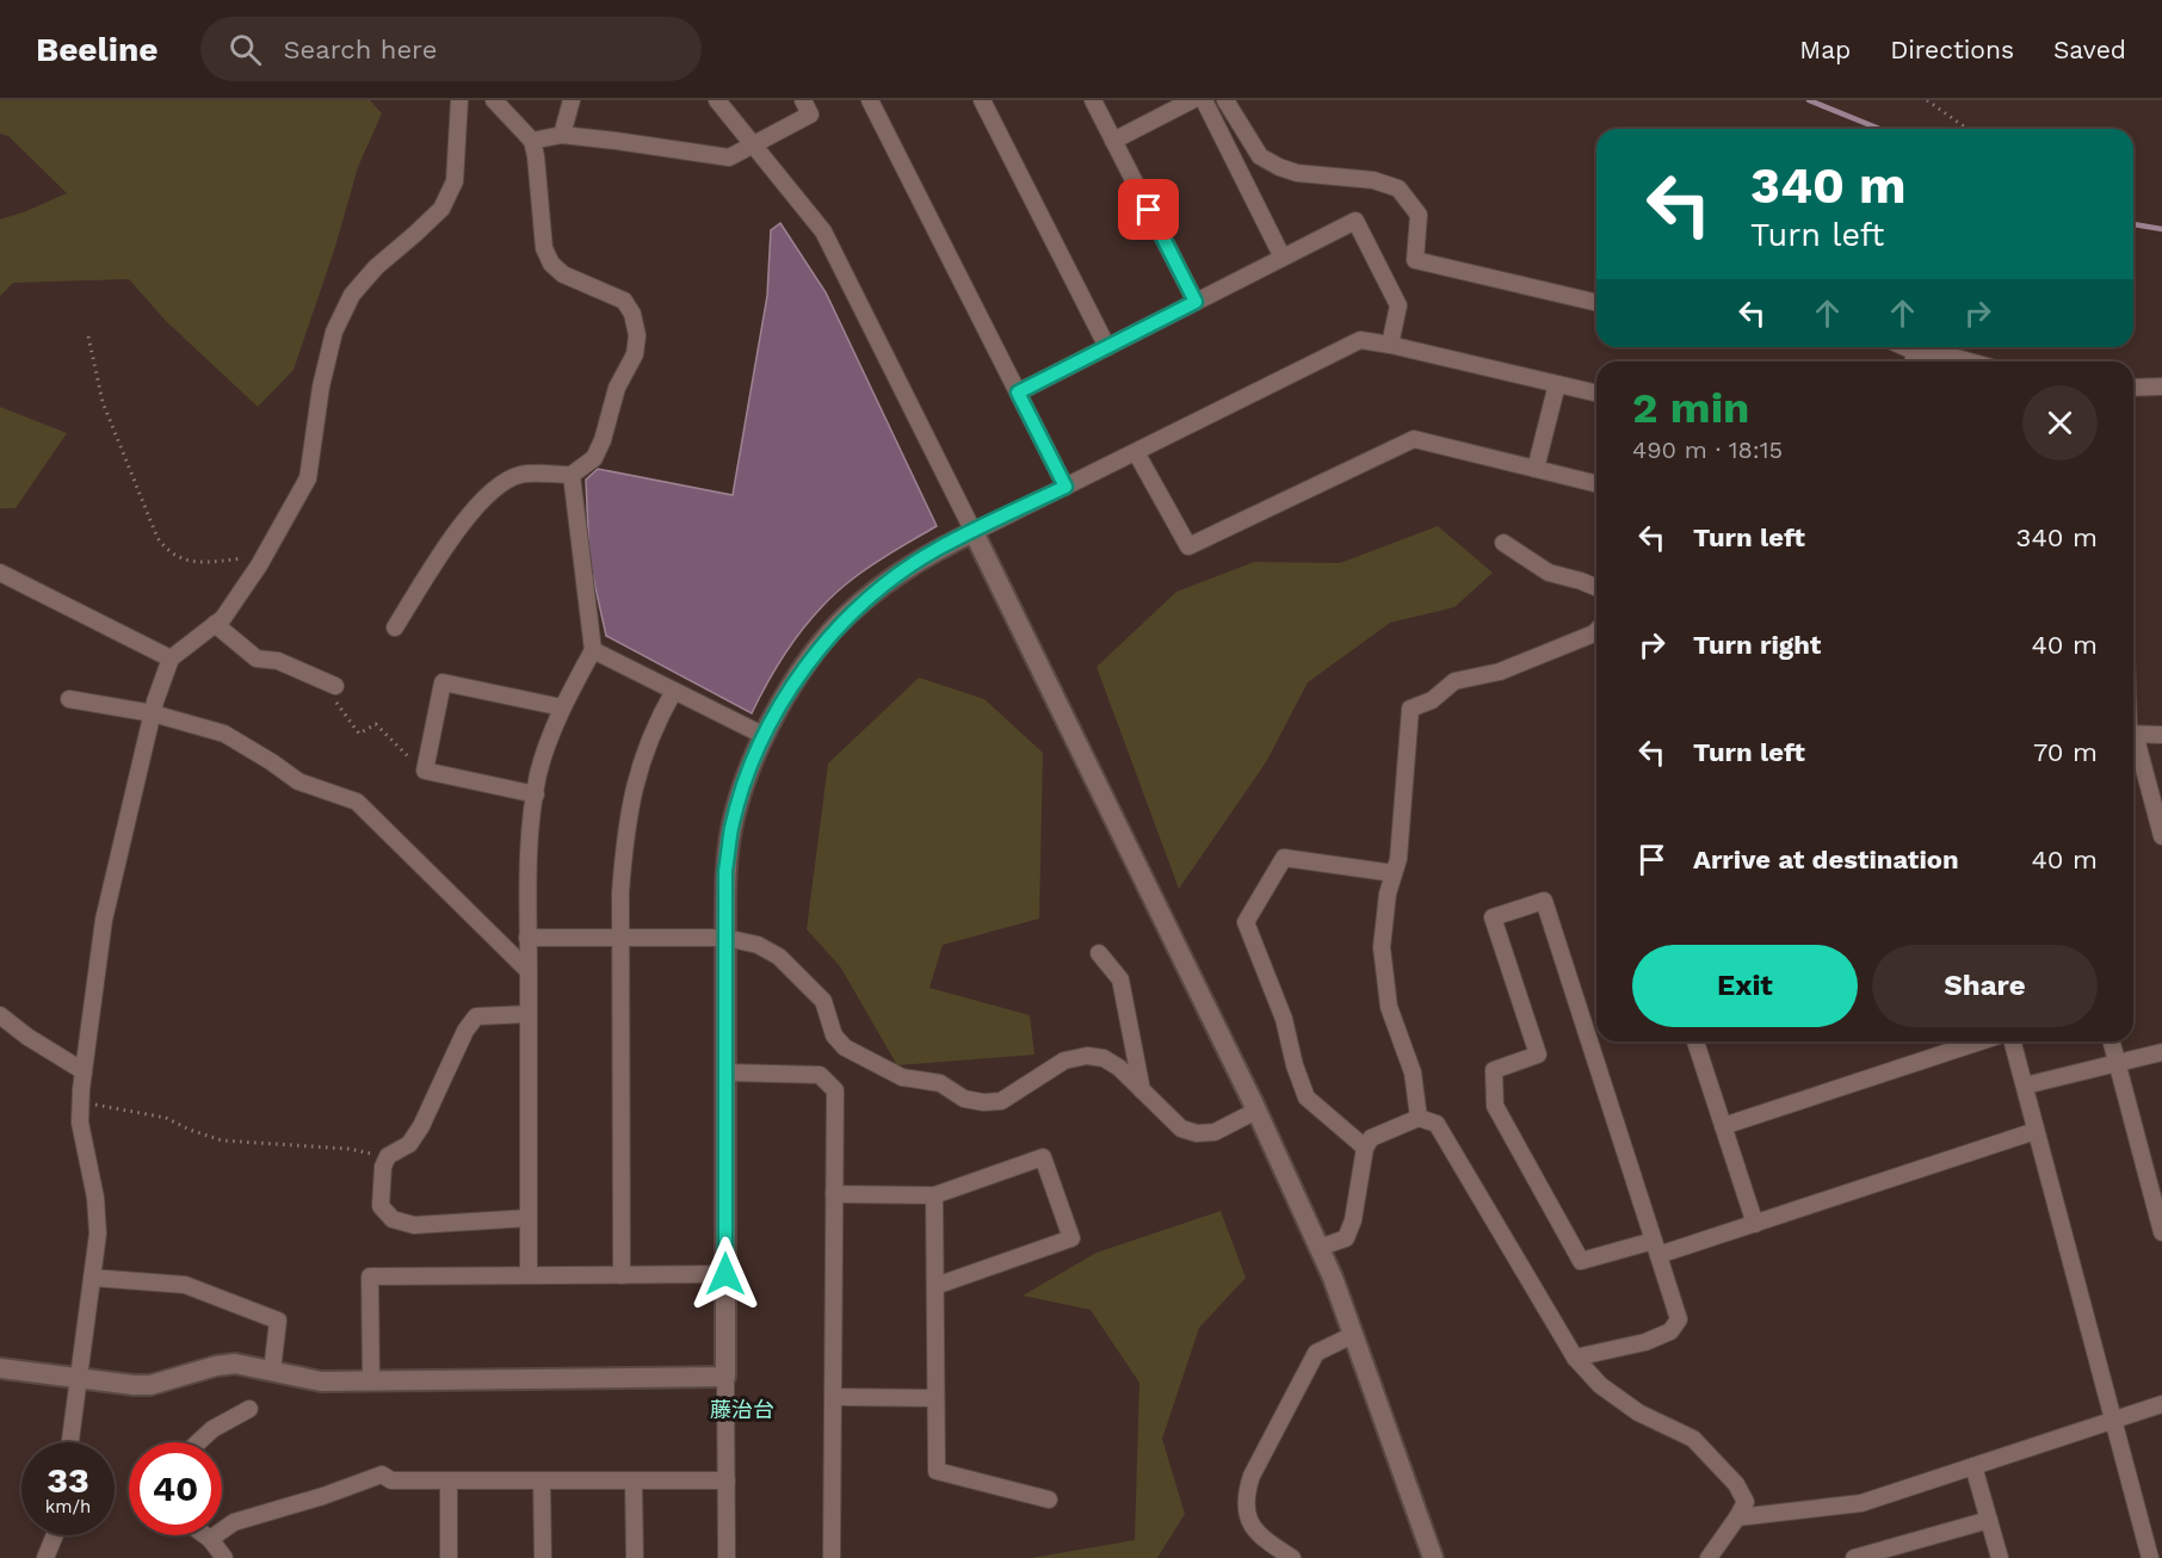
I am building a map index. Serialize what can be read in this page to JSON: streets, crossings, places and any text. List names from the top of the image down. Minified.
{"districts":["藤治台"],"page":{"header":"Beeline","search":"Search here","nav":["Map","Directions","Saved"],"turn":["340 m","Turn left"],"heading":["2 min","490 m · 18:15"],"list":[{"name":"Turn left","value":"340 m"},{"name":"Turn right","value":"40 m"},{"name":"Turn left","value":"70 m"},{"name":"Arrive at destination","value":"40 m"}],"buttons":["Exit","Share"],"speed":"33 km/h","limit":"40"}}
